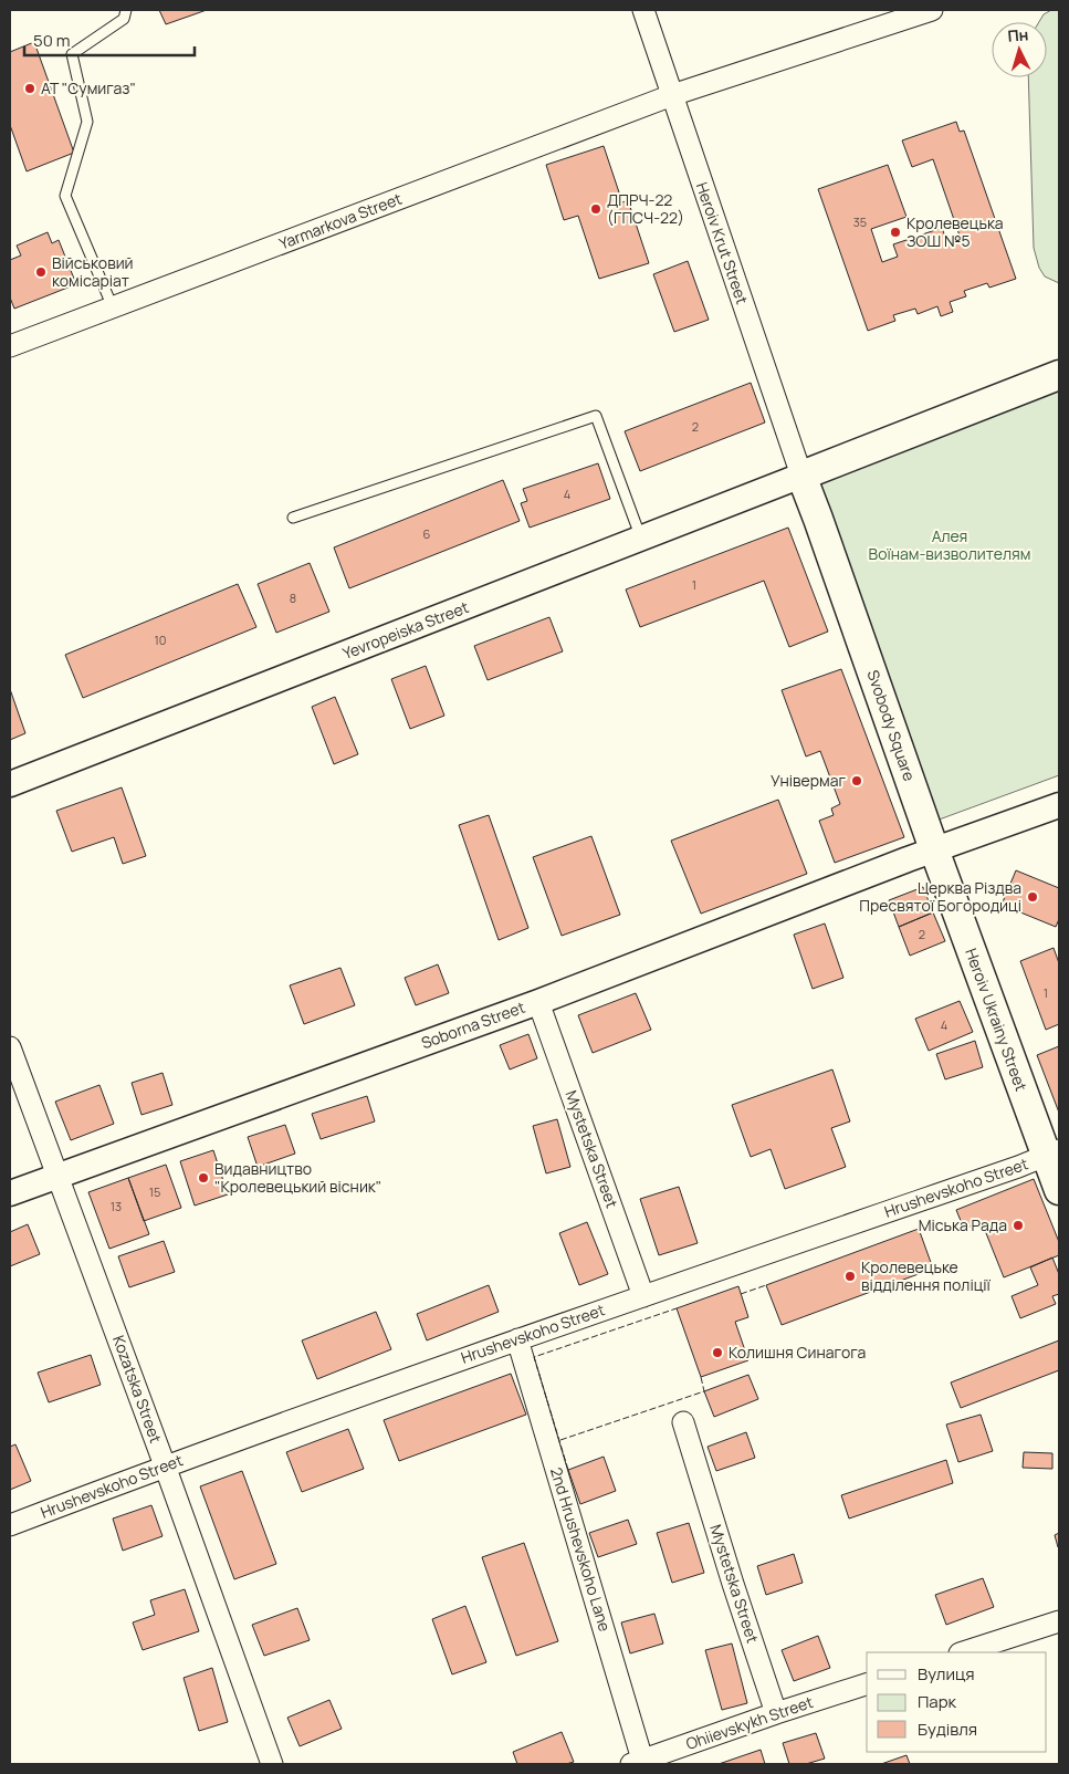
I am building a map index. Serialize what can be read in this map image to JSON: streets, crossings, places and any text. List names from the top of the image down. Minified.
{"streets":{"main road":["Svobody Square","Heroiv Ukrainy Street"],"street":["Yarmarkova Street","Heroiv Krut Street","Yevropeiska Street","Soborna Street","Mystetska Street","Hrushevskoho Street","Kozatska Street","2nd Hrushevskoho Lane","Ohiievskykh Street"]},"crossings":[["Yarmarkova Street","Heroiv Krut Street"],["Heroiv Krut Street","Yevropeiska Street"],["Heroiv Krut Street","Svobody Square"],["Yevropeiska Street","Svobody Square"],["Svobody Square","Heroiv Ukrainy Street"],["Svobody Square","Soborna Street"],["Heroiv Ukrainy Street","Soborna Street"],["Heroiv Ukrainy Street","Hrushevskoho Street"],["Soborna Street","Mystetska Street"],["Soborna Street","Kozatska Street"],["Mystetska Street","Hrushevskoho Street"],["Mystetska Street","Ohiievskykh Street"],["Hrushevskoho Street","Kozatska Street"],["Hrushevskoho Street","2nd Hrushevskoho Lane"],["2nd Hrushevskoho Lane","Ohiievskykh Street"]],"parks":["Алея Воїнам-визволителям"],"places":["АТ \"Сумигаз\"","ДПРЧ-22 (ГПСЧ-22)","Кролевецька ЗОШ №5","Військовий комісаріат","Універмаг","Церква Різдва Пресвятої Богородиці","Видавництво \"Кролевецький вісник\"","Міська Рада","Кролевецьке відділення поліції","Колишня Синагога"],"house_numbers":["35","2","4","6","1","8","10","2","1","4","15","13"],"legend":["Вулиця","Парк","Будівля"],"scale_bar":"50 m","north":"top"}
